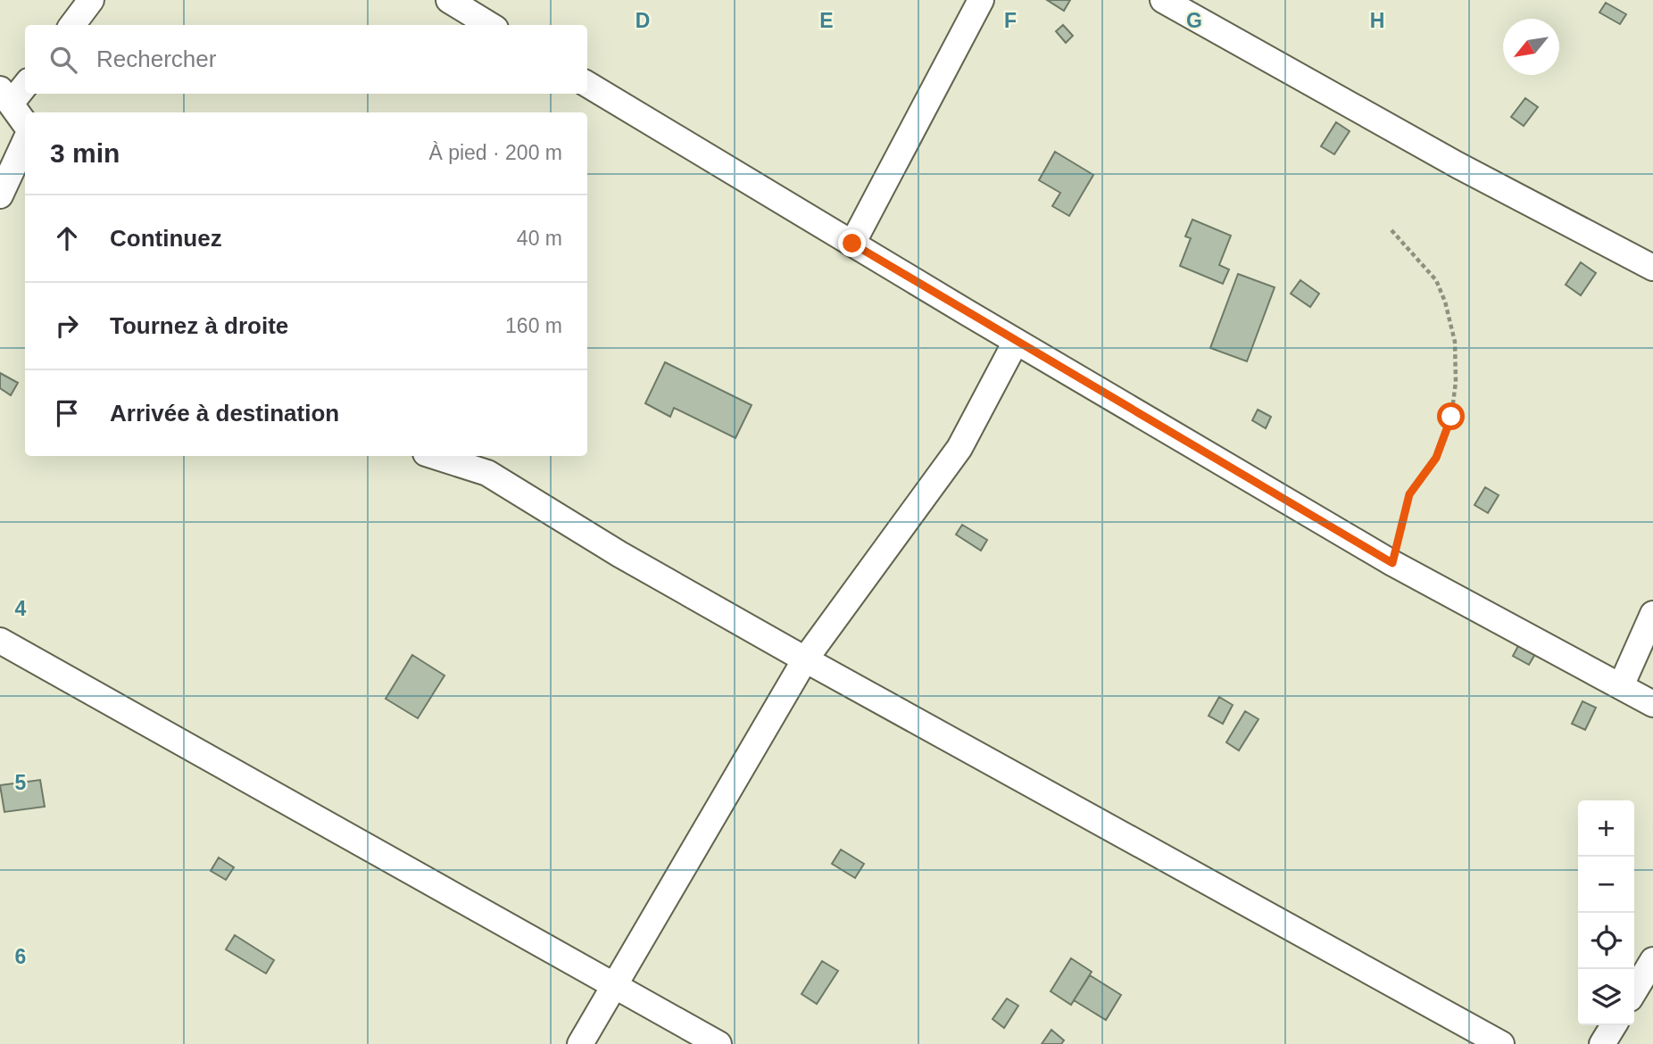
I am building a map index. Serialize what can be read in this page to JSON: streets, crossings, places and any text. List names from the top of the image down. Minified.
{"north":"bottom left","page":{"search":"Rechercher","heading":["3 min","À pied · 200 m"],"list":[["Continuez","40 m"],["Tournez à droite","160 m"],"Arrivée à destination"],"map_buttons":["+","−"]},"grid":{"columns":["D","E","F","G","H"],"rows":["4","5","6"]}}
